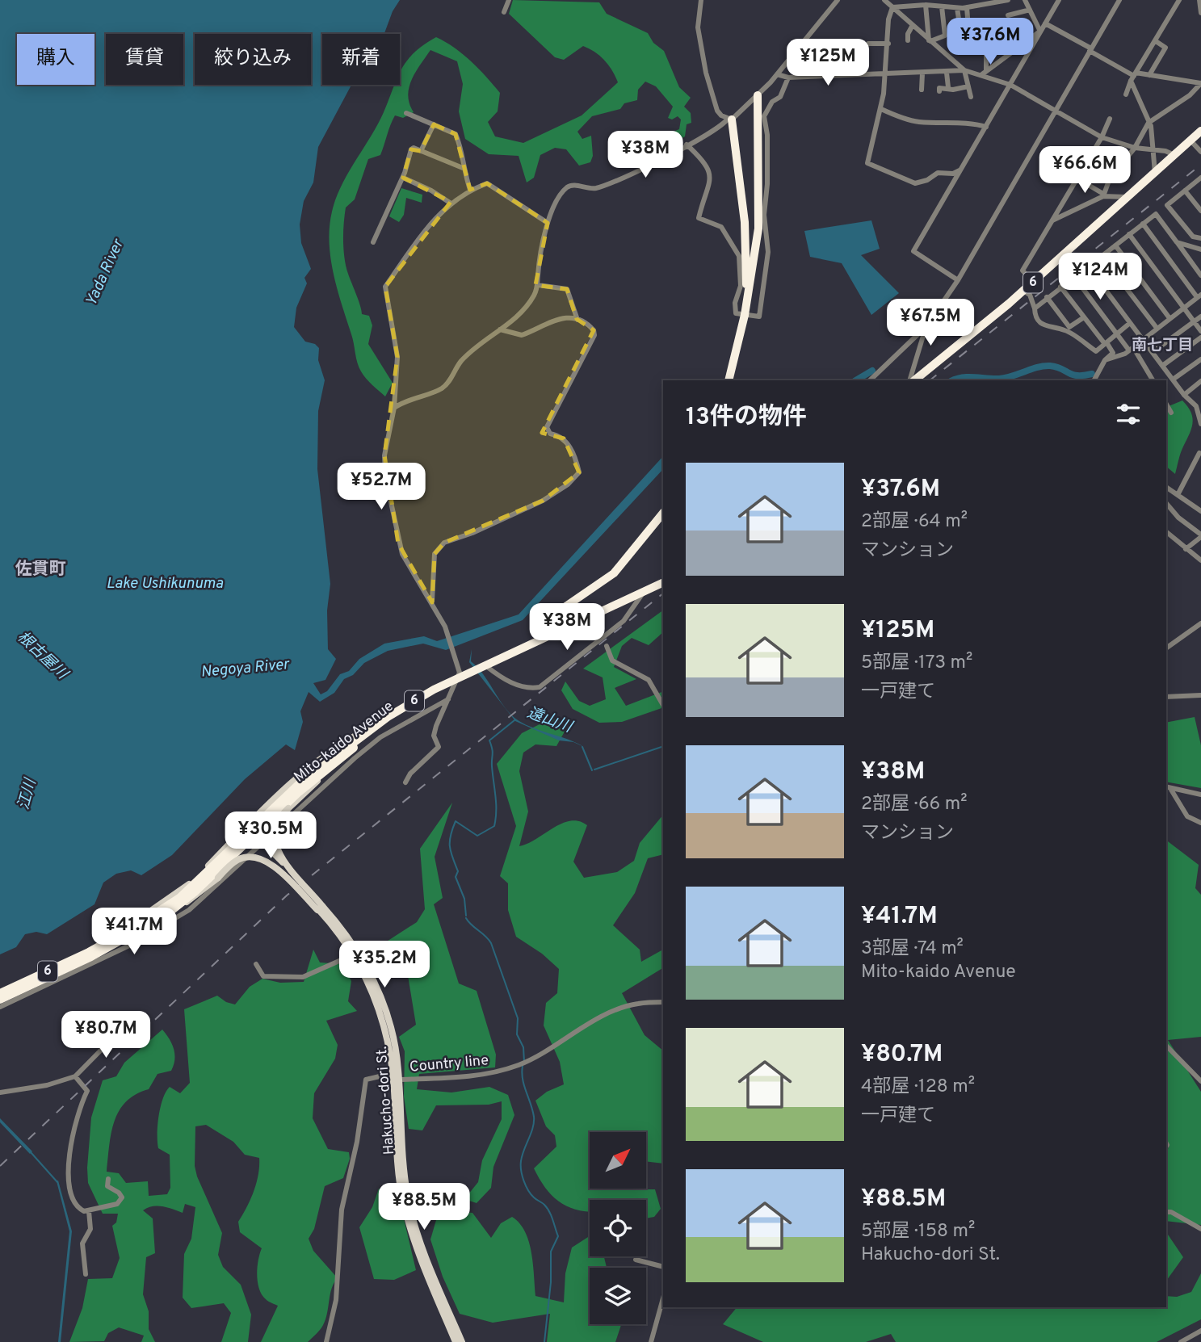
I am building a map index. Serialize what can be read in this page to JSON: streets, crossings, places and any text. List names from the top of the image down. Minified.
{"streets":{"highway":["6","Mito-kaido Avenue"],"main road":["Hakucho-dori St."],"street":["Country line"]},"crossings":[["Country line","Hakucho-dori St."]],"districts":["南七丁目","佐貫町"],"water":["Yada River","Lake Ushikunuma","根古屋川","Negoya River","遠山川","江川"],"north":"top right","page":{"price":["¥37.6M","¥125M","¥38M","¥66.6M","¥124M","¥67.5M","¥52.7M","¥38M","¥30.5M","¥41.7M","¥35.2M","¥80.7M","¥88.5M"],"chip":["購入","賃貸","絞り込み","新着"],"heading":"13件の物件","list":[{"name":"¥37.6M","note":"2部屋 · 64 m² · マンション"},{"name":"¥125M","note":"5部屋 · 173 m² · 一戸建て"},{"name":"¥38M","note":"2部屋 · 66 m² · マンション"},{"name":"¥41.7M","note":"3部屋 · 74 m² · Mito-kaido Avenue"},{"name":"¥80.7M","note":"4部屋 · 128 m² · 一戸建て"},{"name":"¥88.5M","note":"5部屋 · 158 m² · Hakucho-dori St."}]}}
